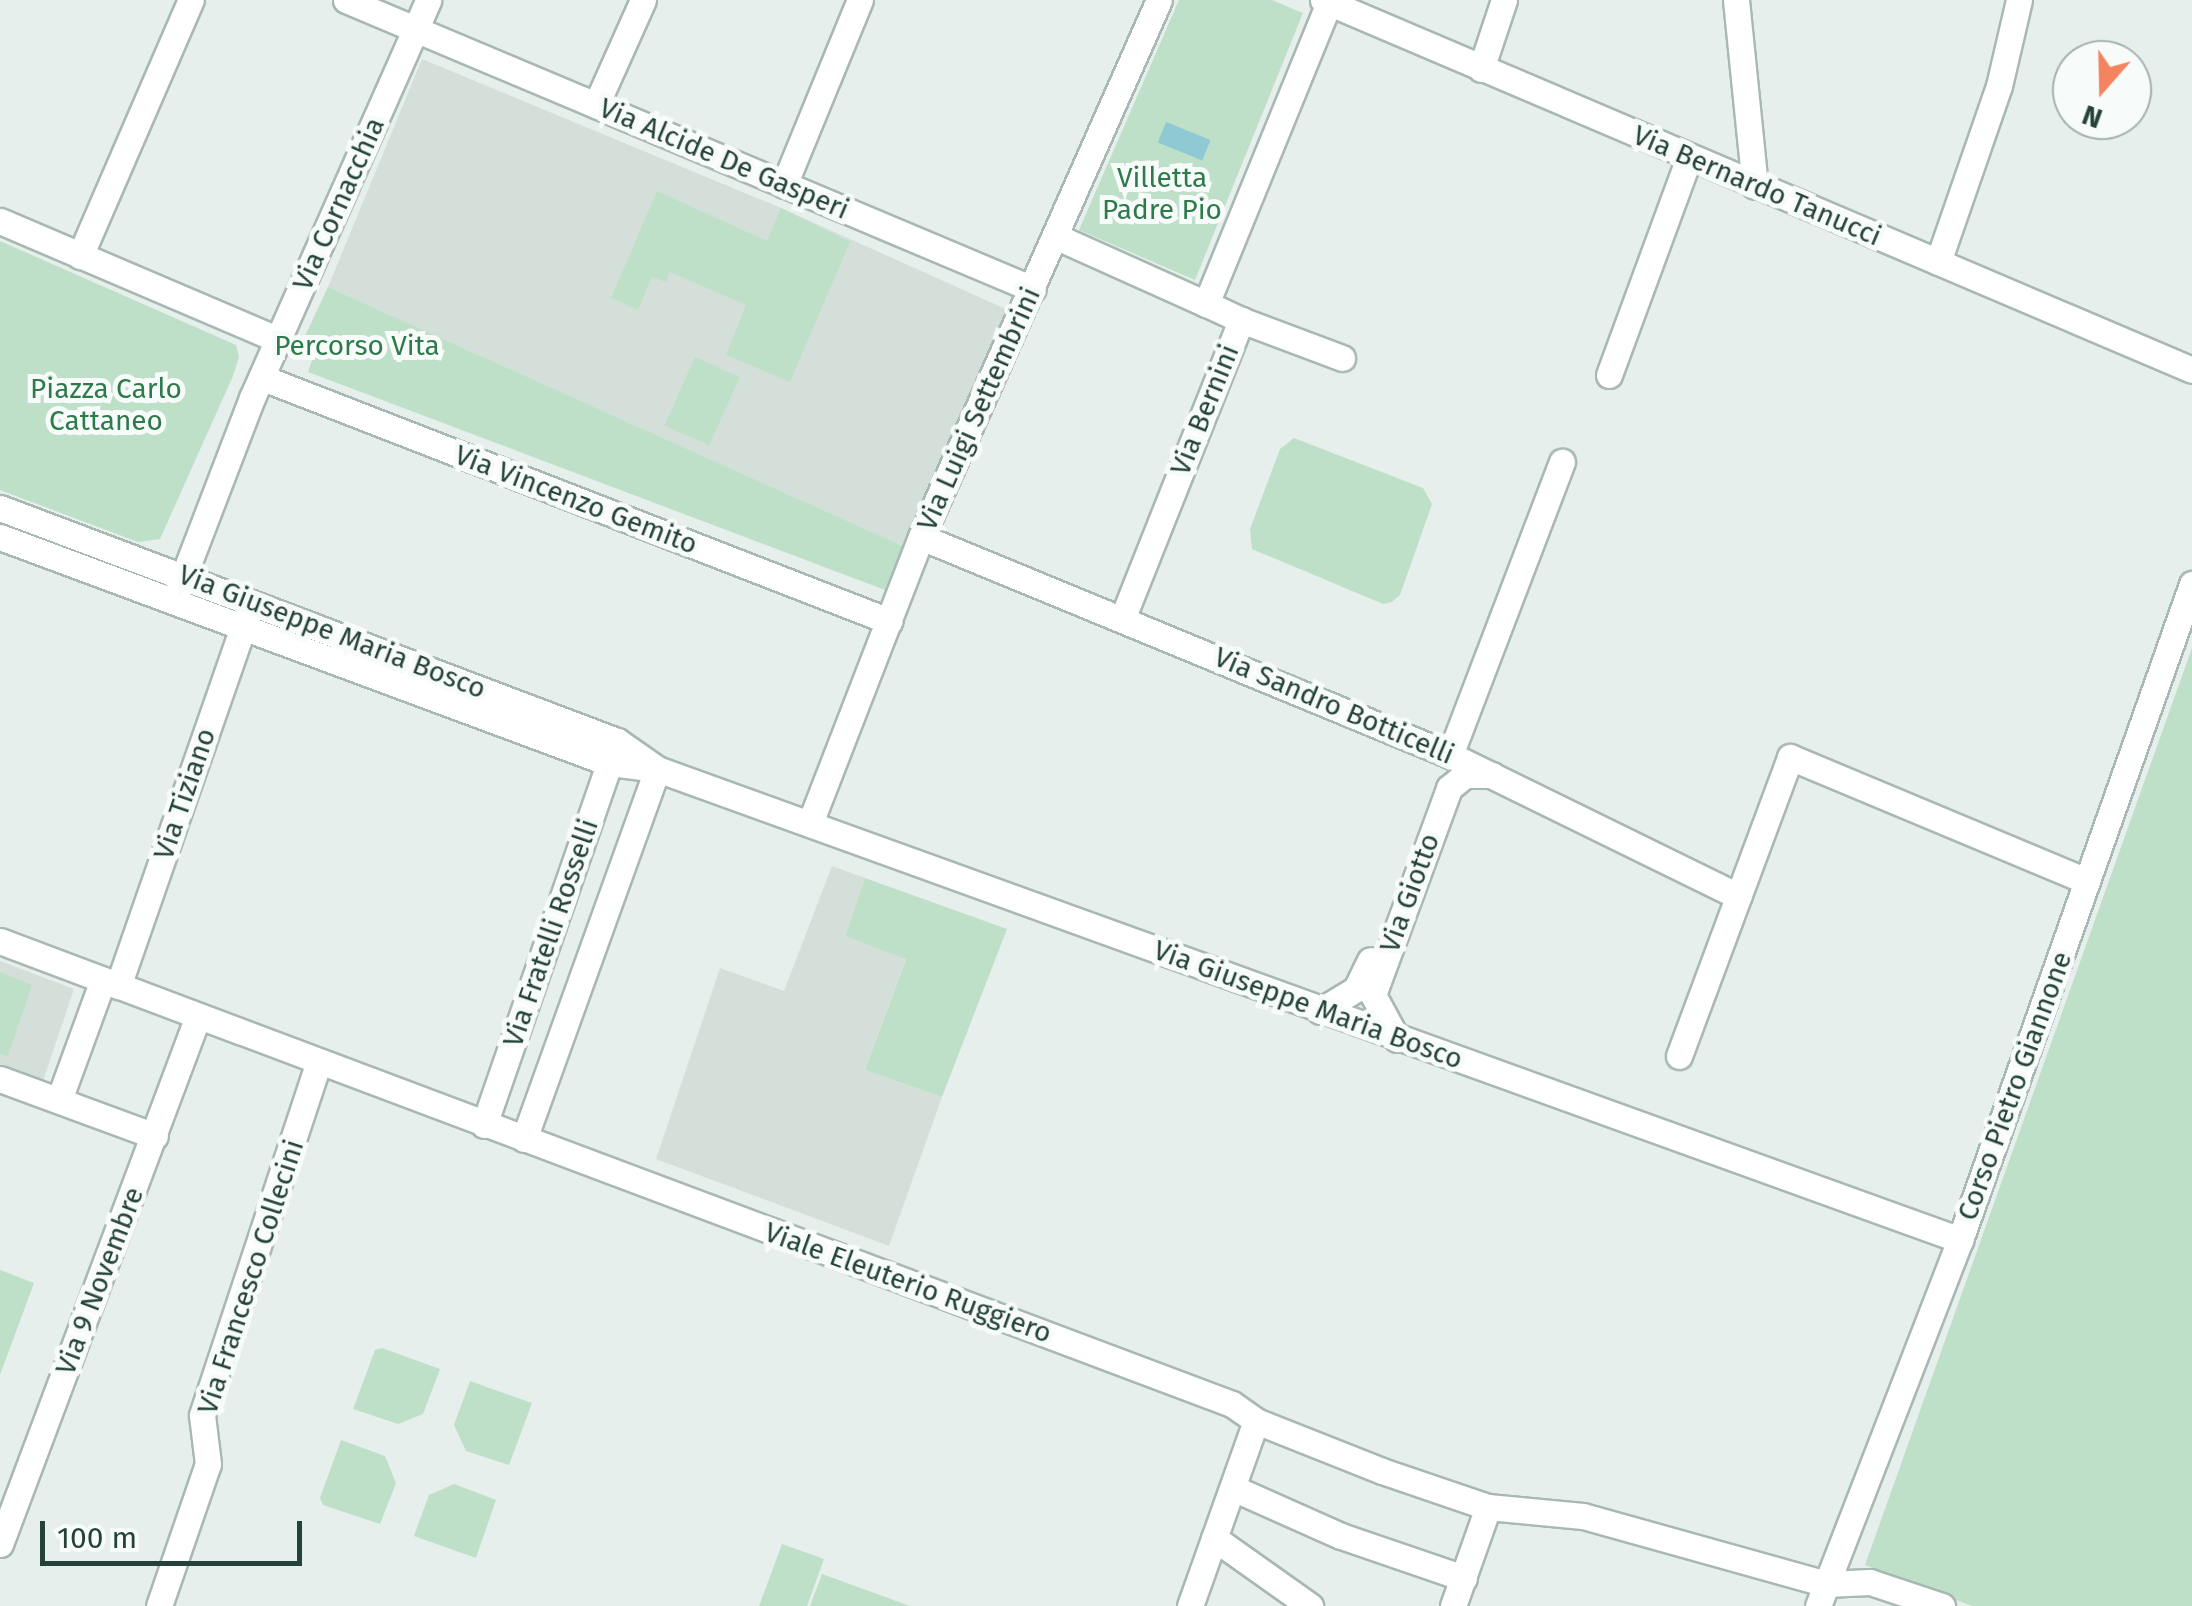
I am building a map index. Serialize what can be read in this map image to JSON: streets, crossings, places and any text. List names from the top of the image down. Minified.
{"streets":{"street":["Via Alcide De Gasperi","Via Bernardo Tanucci","Via Cornacchia","Via Luigi Settembrini","Via Bernini","Via Vincenzo Gemito","Via Giuseppe Maria Bosco","Via Sandro Botticelli","Via Tiziano","Via Giotto","Via Fratelli Rosselli","Corso Pietro Giannone","Via Francesco Collecini","Via 9 Novembre","Viale Eleuterio Ruggiero"]},"crossings":[["Via Alcide De Gasperi","Via Cornacchia"],["Via Alcide De Gasperi","Via Luigi Settembrini"],["Via Bernardo Tanucci","Via Bernini"],["Via Cornacchia","Via Vincenzo Gemito"],["Via Luigi Settembrini","Via Vincenzo Gemito"],["Via Luigi Settembrini","Via Giuseppe Maria Bosco"],["Via Luigi Settembrini","Via Sandro Botticelli"],["Via Bernini","Via Sandro Botticelli"],["Via Giuseppe Maria Bosco","Via Tiziano"],["Via Giuseppe Maria Bosco","Via Giotto"],["Via Giuseppe Maria Bosco","Via Fratelli Rosselli"],["Via Giuseppe Maria Bosco","Corso Pietro Giannone"],["Via Sandro Botticelli","Via Giotto"],["Via Tiziano","Viale Eleuterio Ruggiero"],["Via Fratelli Rosselli","Viale Eleuterio Ruggiero"],["Corso Pietro Giannone","Viale Eleuterio Ruggiero"],["Via Francesco Collecini","Viale Eleuterio Ruggiero"],["Via 9 Novembre","Viale Eleuterio Ruggiero"]],"parks":["Villetta Padre Pio","Percorso Vita","Piazza Carlo Cattaneo"],"scale_bar":"100 m","north":"bottom"}
